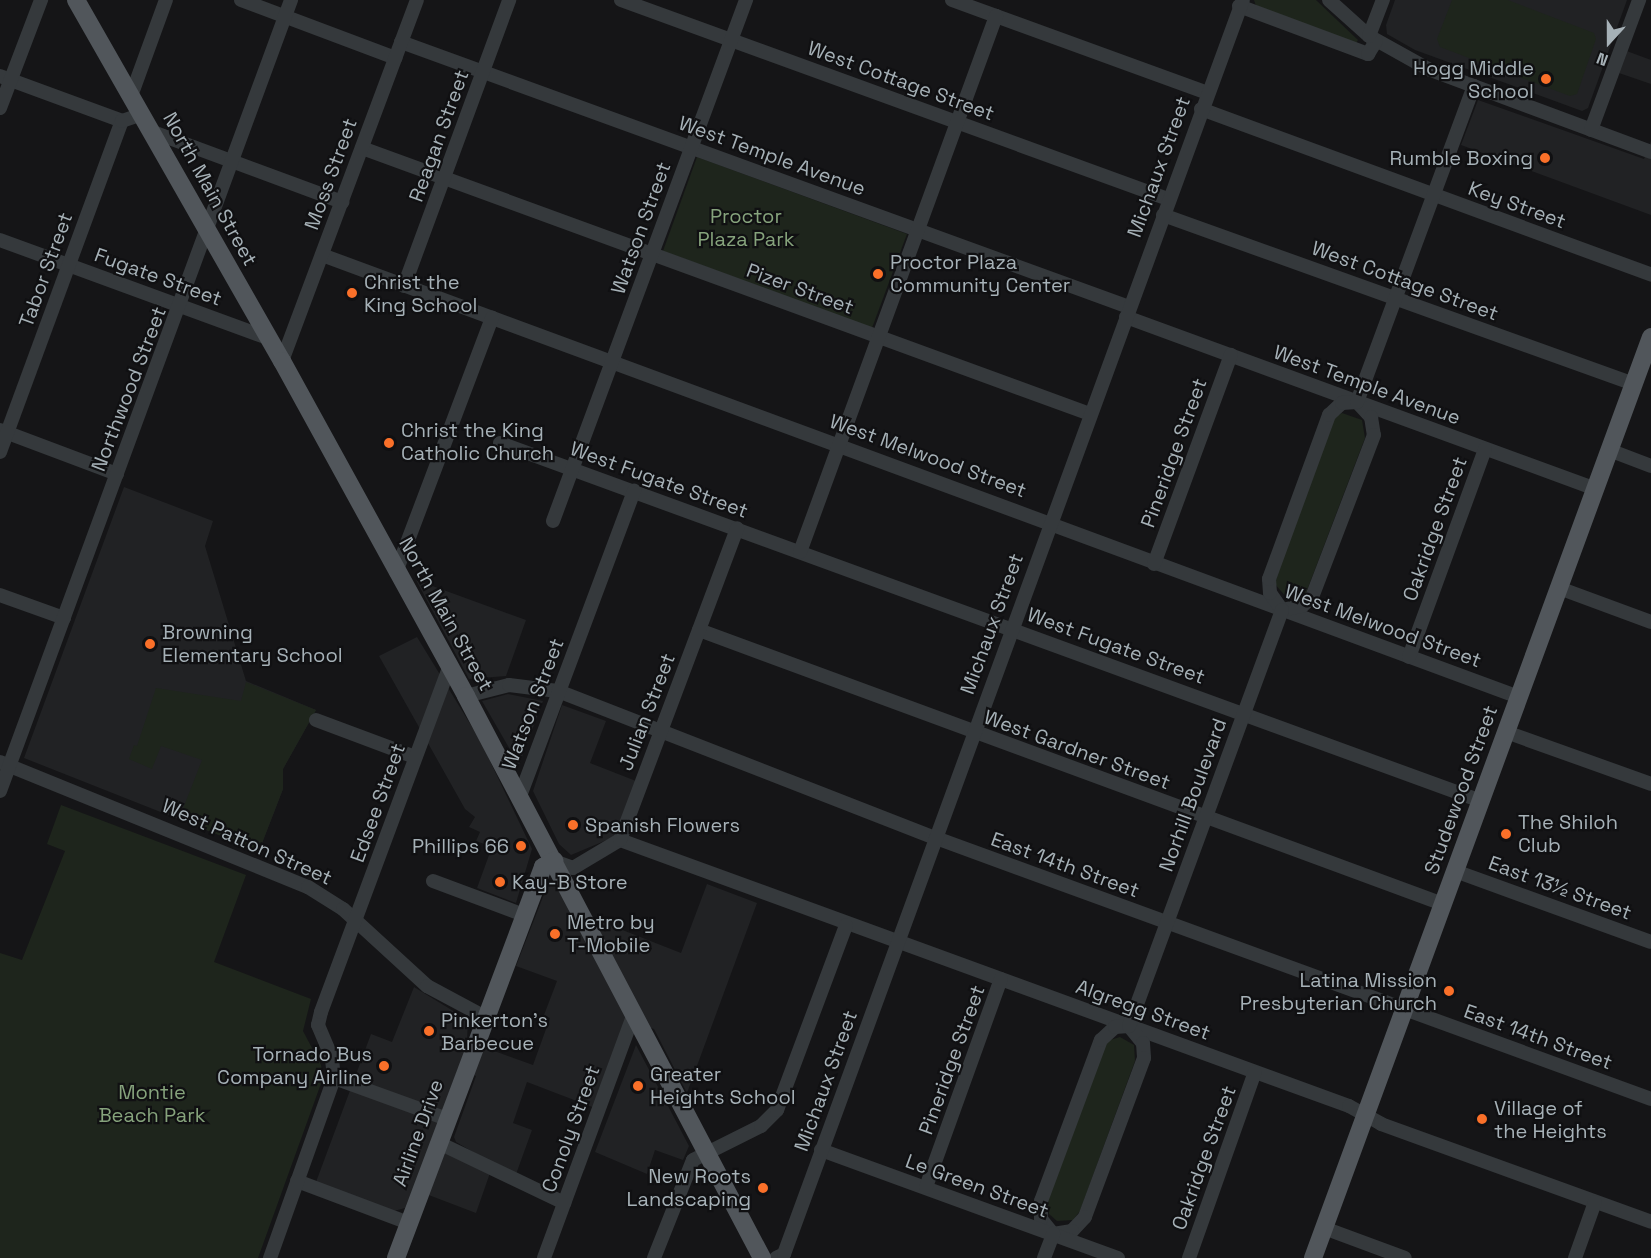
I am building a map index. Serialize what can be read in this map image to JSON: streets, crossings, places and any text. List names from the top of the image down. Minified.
{"streets":{"main road":["North Main Street","Studewood Street","Airline Drive"],"street":["West Cottage Street","Reagan Street","West Temple Avenue","Michaux Street","Moss Street","Key Street","Watson Street","Tabor Street","Fugate Street","Pizer Street","Northwood Street","Pineridge Street","West Melwood Street","West Fugate Street","Oakridge Street","Julian Street","West Gardner Street","Norhill Boulevard","Edsee Street","West Patton Street","East 14th Street","East 13½ Street","Algregg Street","Conoly Street","Le Green Street"]},"crossings":[["West Cottage Street","Michaux Street"],["West Cottage Street","Watson Street"],["West Cottage Street","Studewood Street"],["Reagan Street","West Temple Avenue"],["Reagan Street","Pizer Street"],["Reagan Street","West Melwood Street"],["West Temple Avenue","Michaux Street"],["West Temple Avenue","Moss Street"],["West Temple Avenue","Watson Street"],["West Temple Avenue","Pineridge Street"],["West Temple Avenue","Oakridge Street"],["West Temple Avenue","Studewood Street"],["Michaux Street","Key Street"],["Michaux Street","Pizer Street"],["Michaux Street","West Melwood Street"],["Michaux Street","West Fugate Street"],["Michaux Street","West Gardner Street"],["Michaux Street","East 14th Street"],["Michaux Street","Algregg Street"],["Michaux Street","Le Green Street"],["Moss Street","North Main Street"],["Moss Street","Pizer Street"],["Moss Street","West Melwood Street"],["North Main Street","Watson Street"],["North Main Street","Fugate Street"],["North Main Street","Northwood Street"],["North Main Street","Edsee Street"],["North Main Street","East 14th Street"],["North Main Street","Conoly Street"],["North Main Street","Airline Drive"],["Watson Street","Pizer Street"],["Watson Street","West Melwood Street"],["Watson Street","West Fugate Street"],["Watson Street","East 14th Street"],["Tabor Street","Fugate Street"],["Fugate Street","Northwood Street"],["Northwood Street","West Patton Street"],["Pineridge Street","West Melwood Street"],["Pineridge Street","Algregg Street"],["Pineridge Street","Le Green Street"],["West Melwood Street","Oakridge Street"],["West Melwood Street","Studewood Street"],["West Melwood Street","Norhill Boulevard"],["West Fugate Street","Julian Street"],["West Fugate Street","Studewood Street"],["West Fugate Street","Norhill Boulevard"],["Oakridge Street","Algregg Street"],["Julian Street","West Gardner Street"],["Julian Street","East 14th Street"],["Julian Street","Algregg Street"],["West Gardner Street","Studewood Street"],["West Gardner Street","Norhill Boulevard"],["Studewood Street","East 14th Street"],["Studewood Street","East 13½ Street"],["Studewood Street","Algregg Street"],["Norhill Boulevard","East 14th Street"],["Norhill Boulevard","Algregg Street"],["Edsee Street","West Patton Street"],["West Patton Street","Airline Drive"]],"parks":["Proctor Plaza Park","Montie Beach Park"],"places":["Hogg Middle School","Rumble Boxing","Proctor Plaza Community Center","Christ the King School","Christ the King Catholic Church","Browning Elementary School","Spanish Flowers","The Shiloh Club","Phillips 66","Kay-B Store","Metro by T-Mobile","Latina Mission Presbyterian Church","Pinkerton's Barbecue","Tornado Bus Company Airline","Greater Heights School","Village of the Heights","New Roots Landscaping"],"north":"bottom"}
